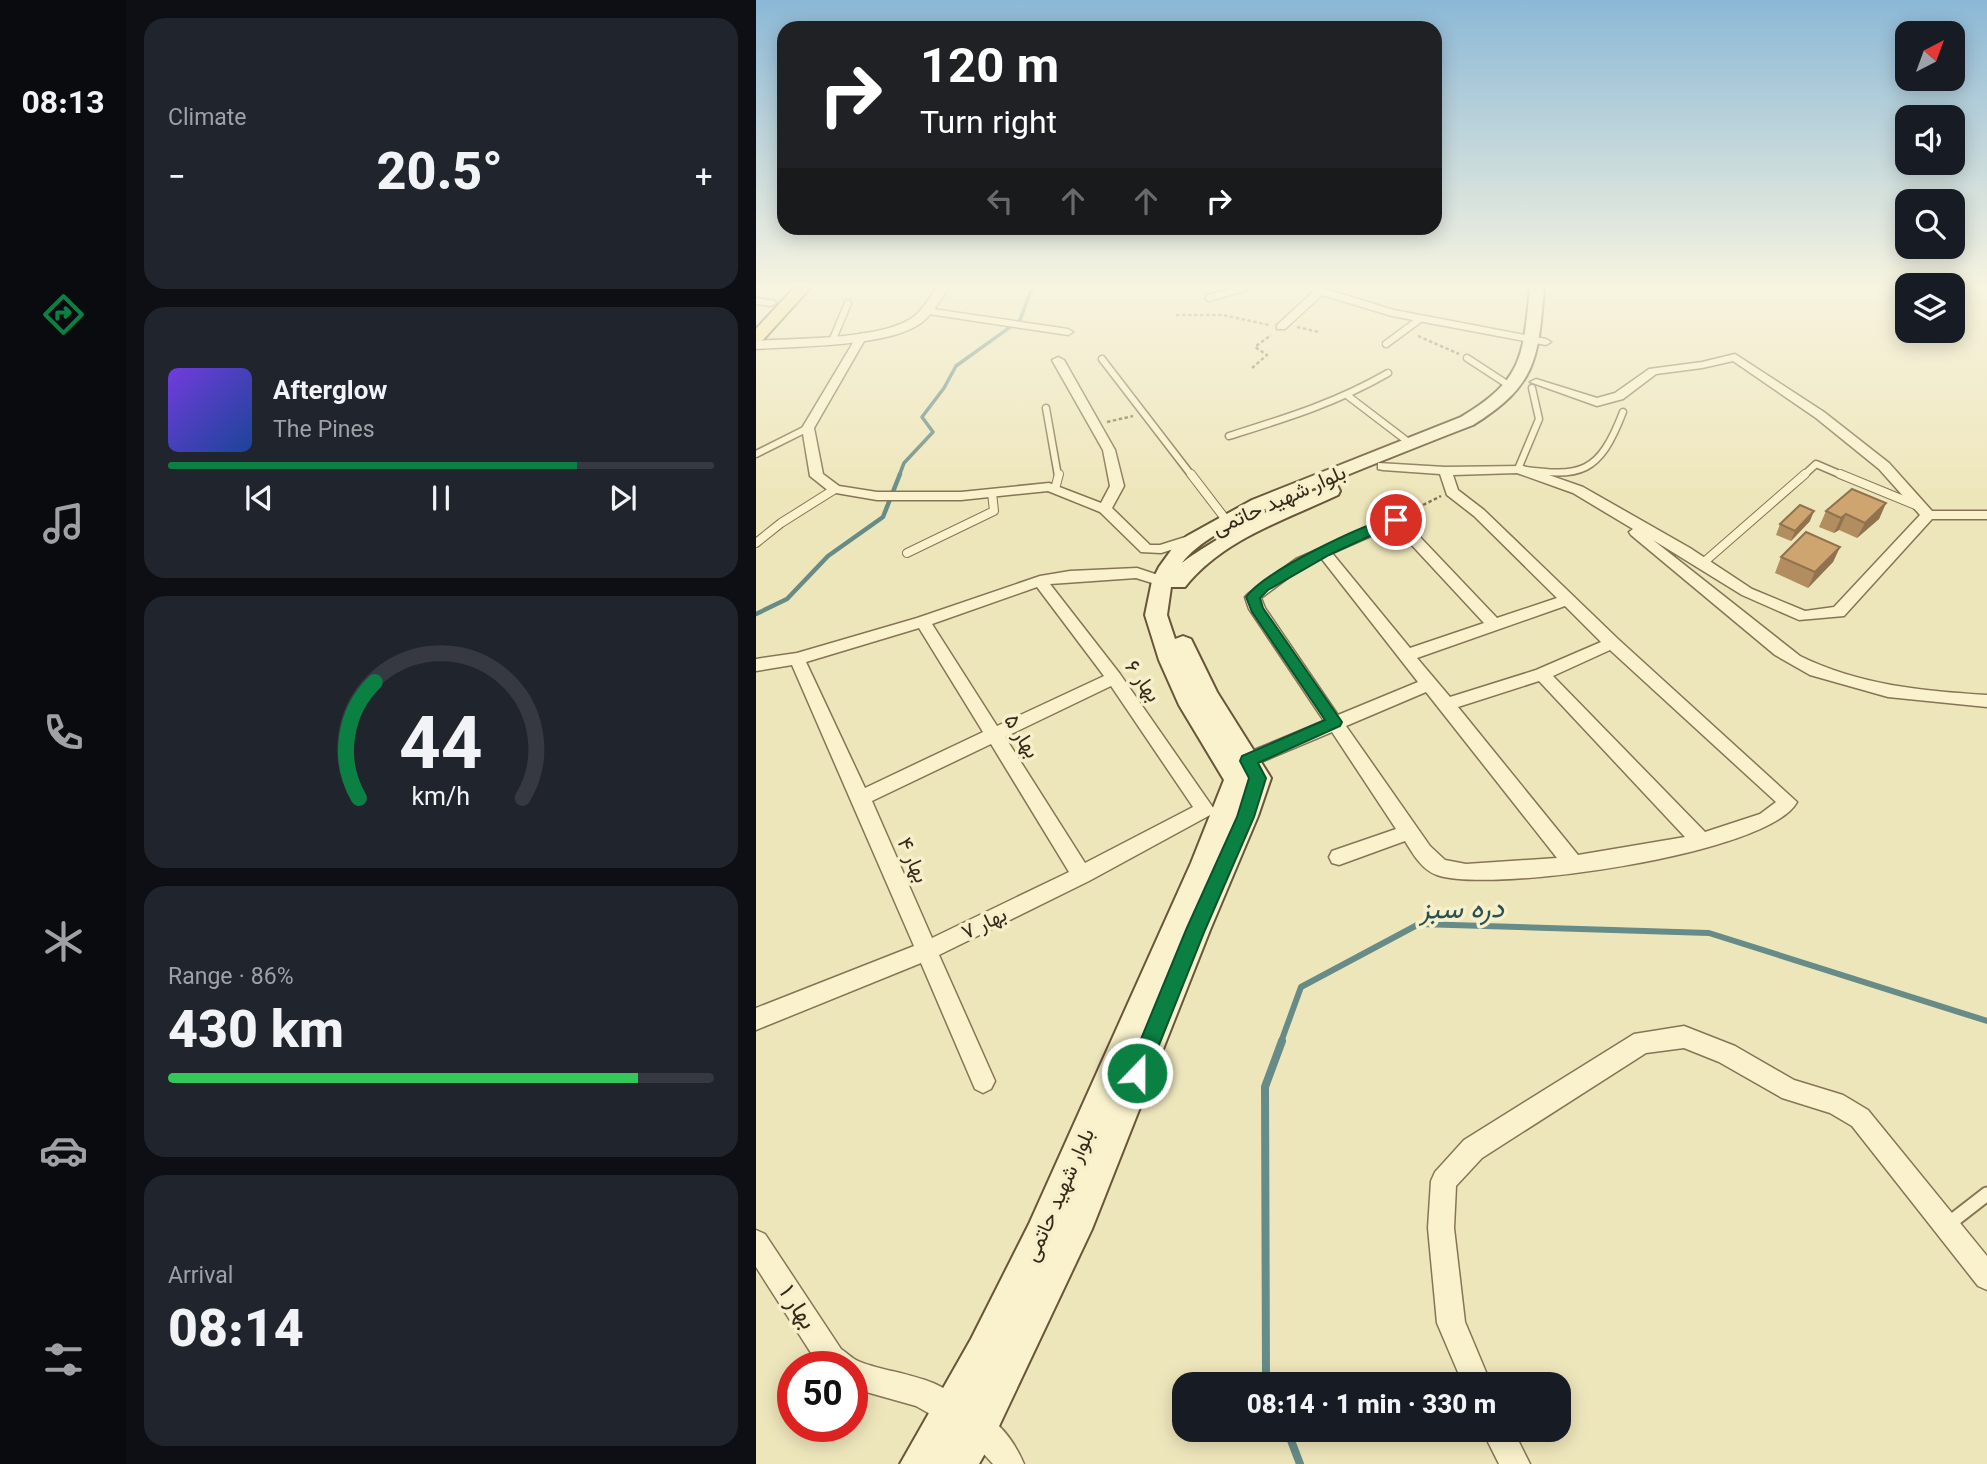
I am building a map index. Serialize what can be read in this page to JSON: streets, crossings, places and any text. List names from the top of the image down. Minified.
{"streets":{"main road":["بلوار شهید حاتمی"],"street":["بهار ۶","بهار ۵","بهار ۴","بهار ۷","بهار ۱"]},"crossings":[["بلوار شهید حاتمی","بهار ۶"],["بلوار شهید حاتمی","بهار ۷"],["بهار ۶","بهار ۷"],["بهار ۵","بهار ۷"],["بهار ۴","بهار ۷"]],"water":["دره سبز"],"north":"top right","page":{"tabs":"08:13","tile":["Climate",["Range · 86%","430 km"],["Arrival","08:14"]],"turn":["120 m","Turn right"],"heat":["−","20.5°","+"],"song":["Afterglow","The Pines"],"limit":"50","trip":"08:14 · 1 min · 330 m","gauge":["44","km/h"]}}
